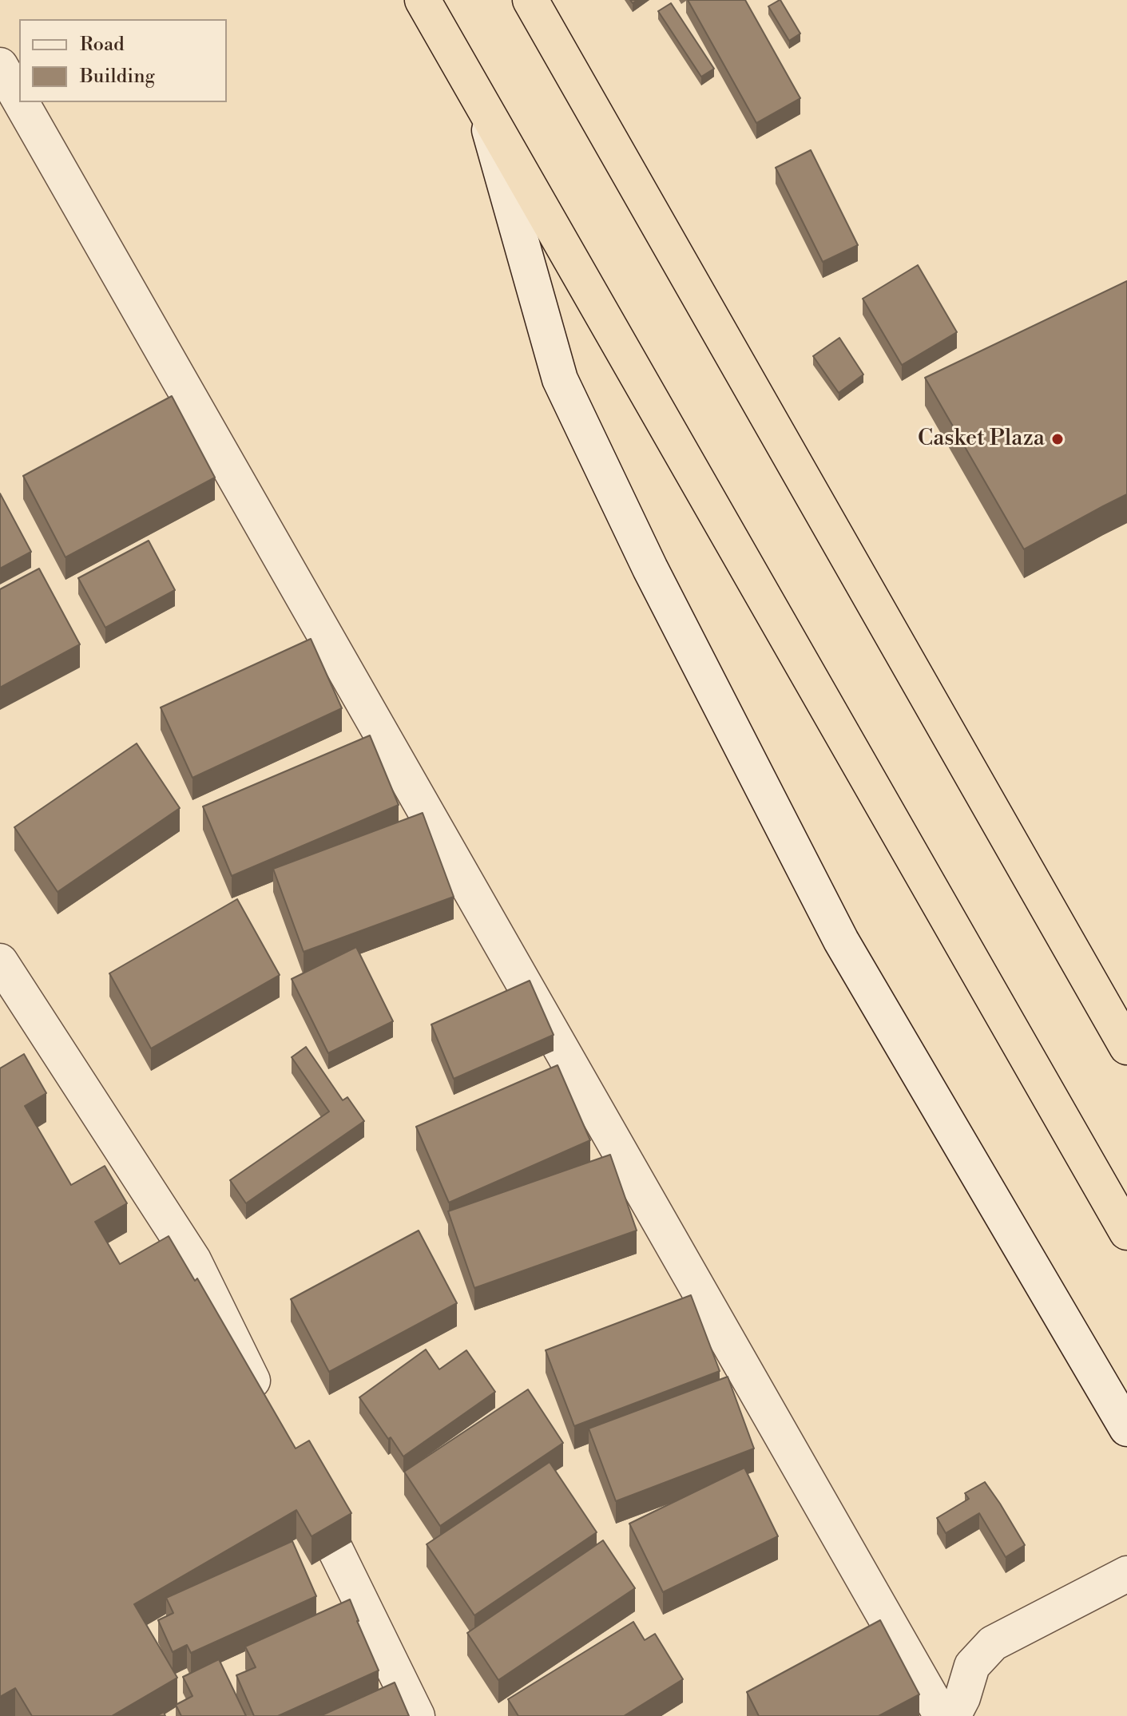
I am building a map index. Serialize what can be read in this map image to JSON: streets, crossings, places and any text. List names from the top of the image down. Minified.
{"places":["Casket Plaza"],"legend":["Road","Building"]}
